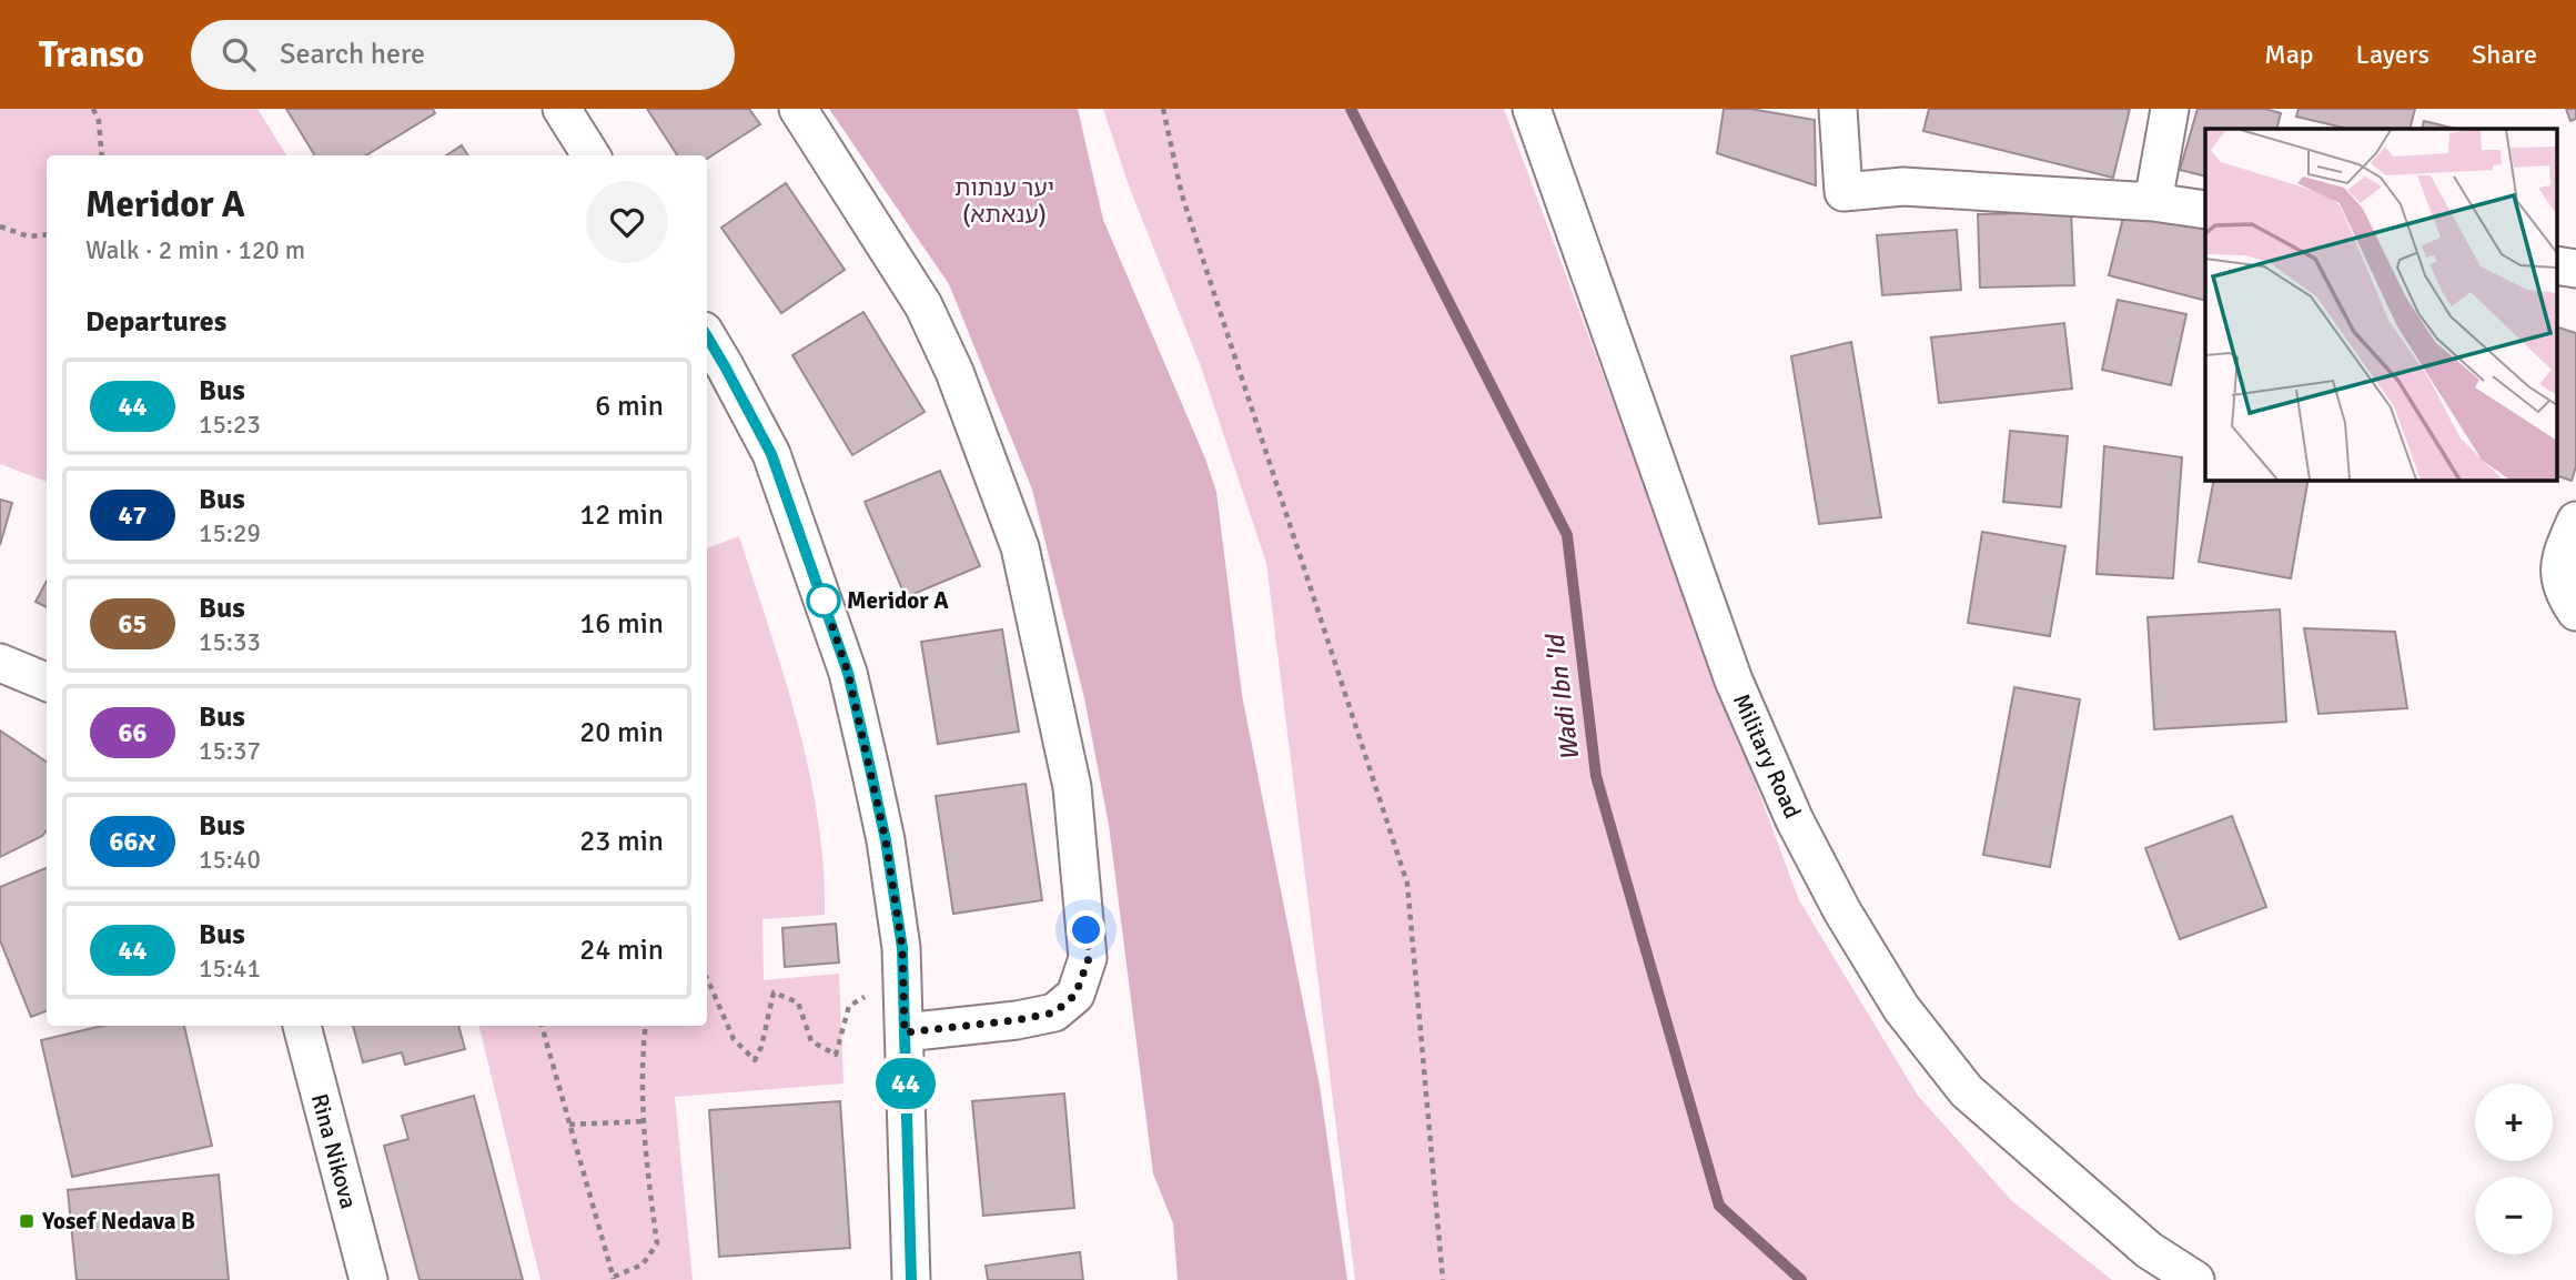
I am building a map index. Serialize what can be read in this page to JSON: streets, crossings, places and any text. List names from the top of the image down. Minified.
{"streets":{"street":["Military Road","Rina Nikova"]},"water":["Wadi Ibn 'Id"],"parks":["יער ענתות (ענאתא)"],"places":{"other":["Meridor A"],"transit":["Yosef Nedava B"]},"lines":["bus line 44"],"page":{"header":"Transo","search":"Search here","nav":["Map","Layers","Share"],"on_map":"44","heading":[["Meridor A","Walk · 2 min · 120 m"],"Departures"],"list":[{"mark":"44","name":"Bus","note":"15:23","value":"6 min"},{"mark":"47","name":"Bus","note":"15:29","value":"12 min"},{"mark":"65","name":"Bus","note":"15:33","value":"16 min"},{"mark":"66","name":"Bus","note":"15:37","value":"20 min"},{"mark":"66א","name":"Bus","note":"15:40","value":"23 min"},{"mark":"44","name":"Bus","note":"15:41","value":"24 min"}],"map_buttons":["+","−"]}}
